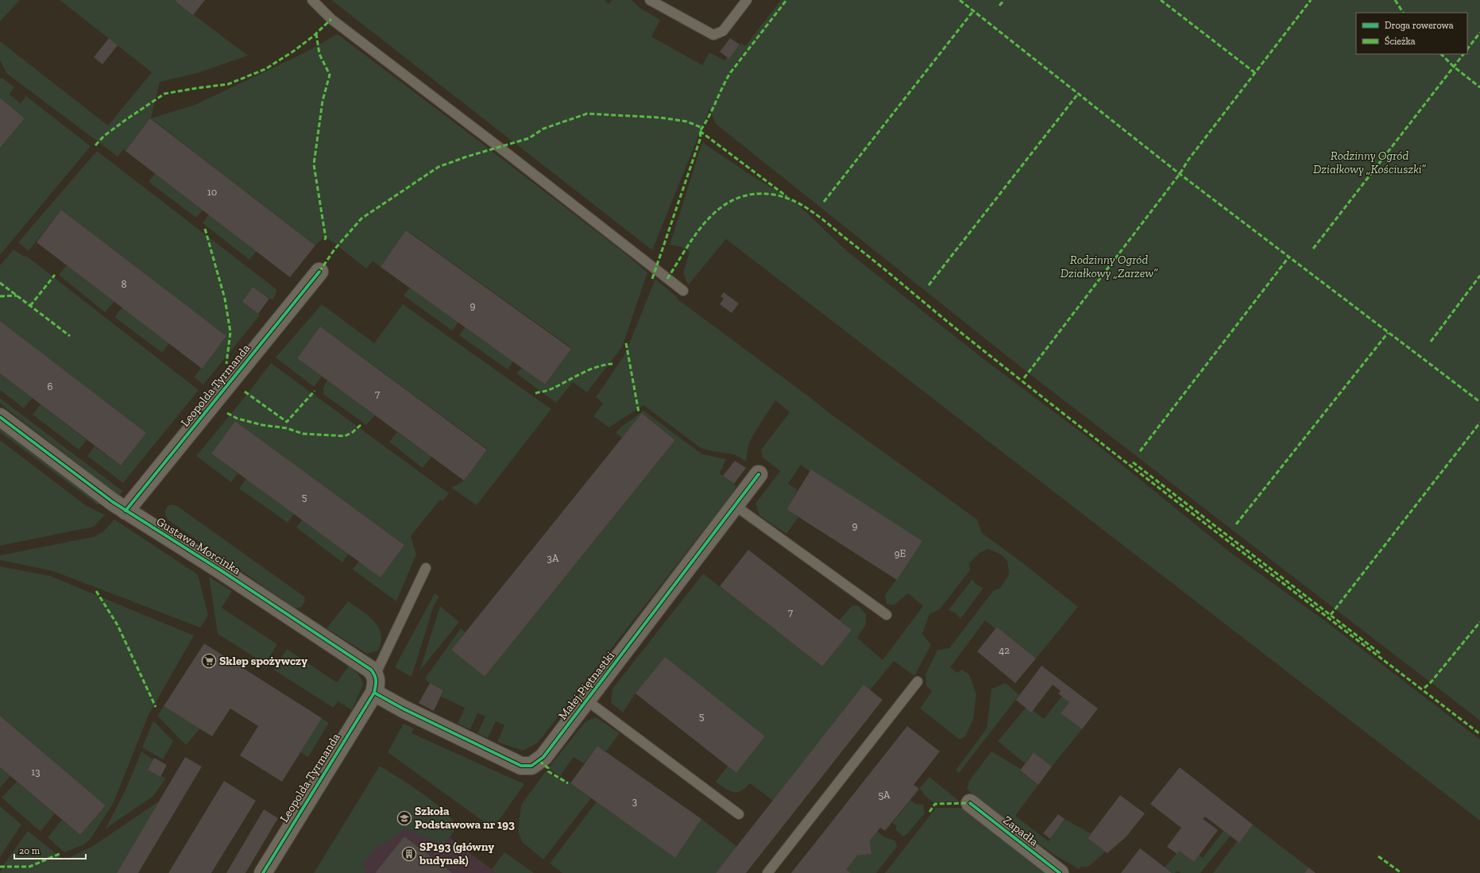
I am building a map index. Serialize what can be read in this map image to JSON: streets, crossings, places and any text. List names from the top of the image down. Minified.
{"streets":{"street":["Leopolda Tyrmanda","Gustawa Morcinka","Małej Piętnastki","Zapadła"]},"crossings":[["Leopolda Tyrmanda","Gustawa Morcinka"],["Leopolda Tyrmanda","Małej Piętnastki"]],"parks":["Rodzinny Ogród Działkowy „Kościuszki”","Rodzinny Ogród Działkowy „Zarzew”"],"places":{"supermarket":["Sklep spożywczy"],"school or university":["Szkoła Podstawowa nr 193"],"building":["SP193 (główny budynek)"]},"house_numbers":["10","8","9","6","7","5","9","9E","3A","7","42","5","13","5A","3"],"legend":["Droga rowerowa","Ścieżka"],"scale_bar":"20 m"}
